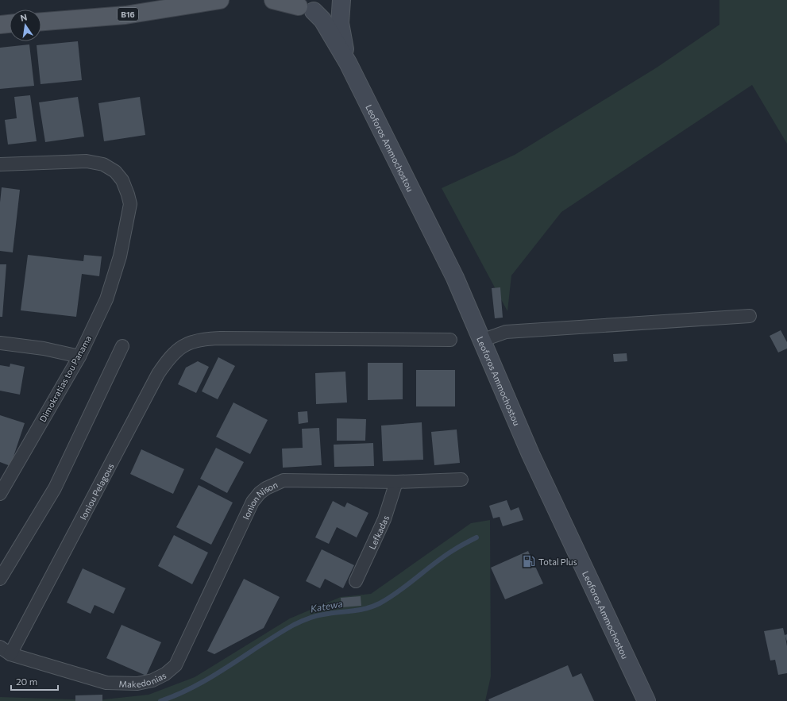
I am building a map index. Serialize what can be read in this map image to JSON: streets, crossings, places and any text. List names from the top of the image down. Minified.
{"streets":{"main road":["B16","Leoforos Ammochostou"],"street":["Dimokratias tou Panama","Ioniou Pelagous","Ionion Nison","Lefkadas","Makedonias"]},"crossings":[["Ioniou Pelagous","Makedonias"],["Ionion Nison","Lefkadas"],["Ionion Nison","Makedonias"]],"water":["Katewa"],"places":{"fuel station":["Total Plus"]},"scale_bar":"20 m","north":"top"}
